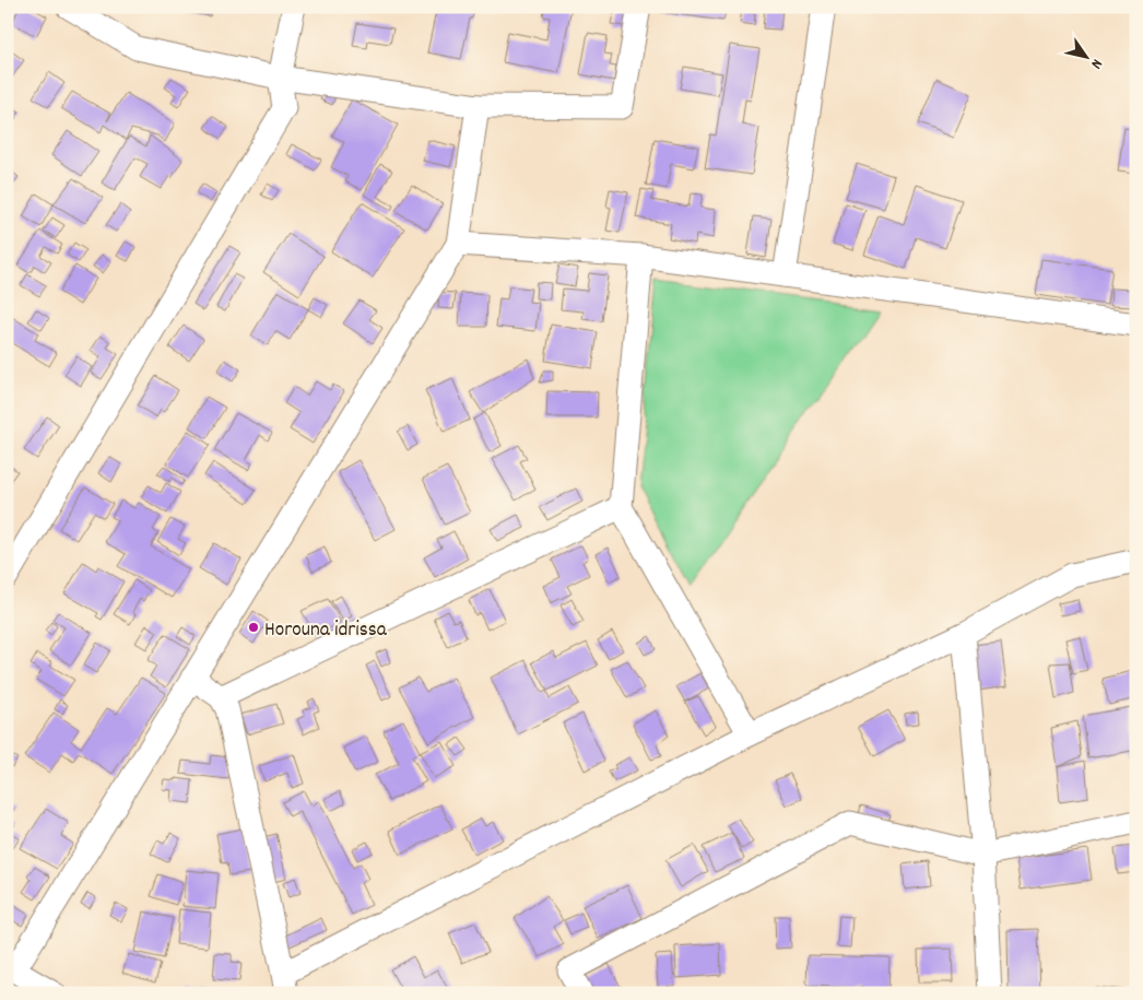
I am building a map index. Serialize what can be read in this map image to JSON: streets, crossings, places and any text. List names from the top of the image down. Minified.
{"places":["Horouna idrissa"],"north":"bottom right"}
